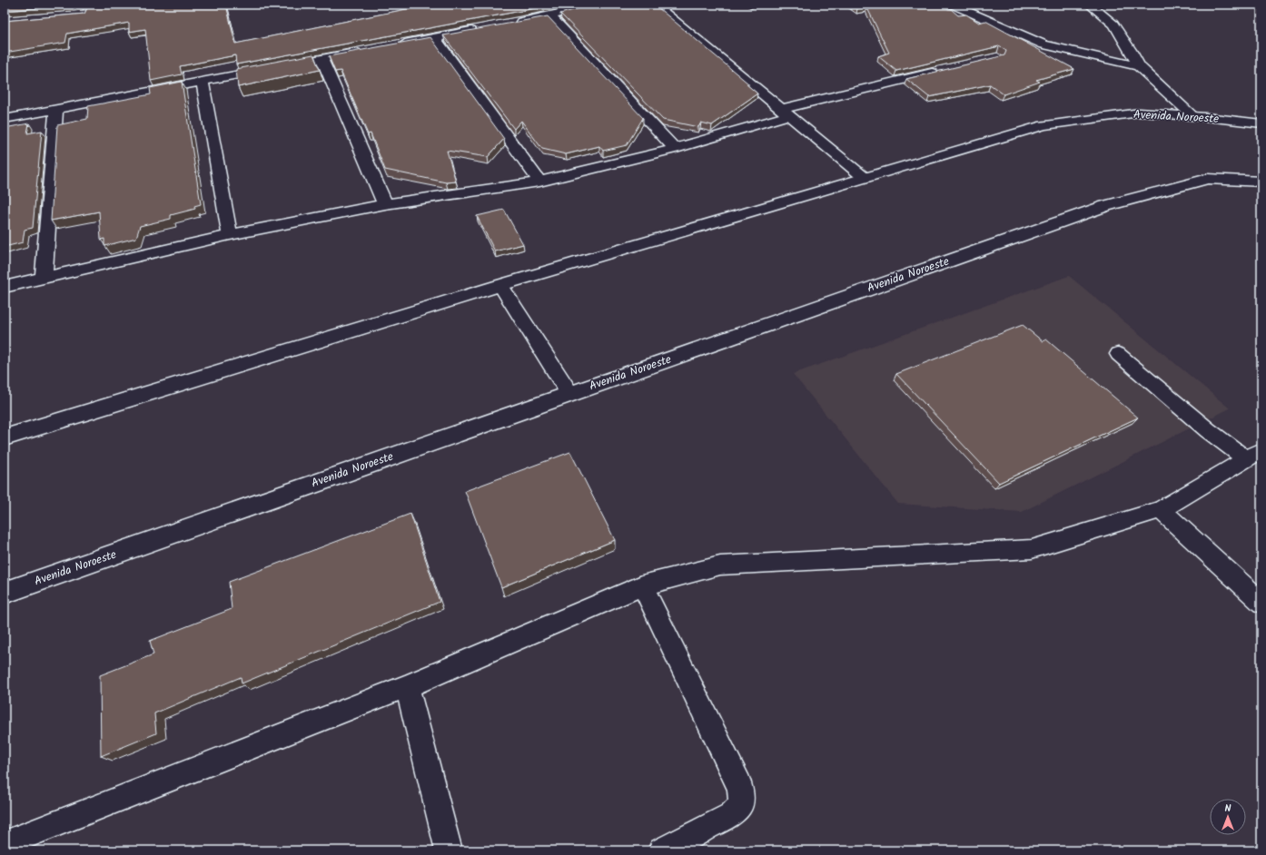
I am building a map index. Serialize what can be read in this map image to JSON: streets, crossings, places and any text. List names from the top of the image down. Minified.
{"streets":{"street":["Avenida Noroeste"]},"north":"top"}
